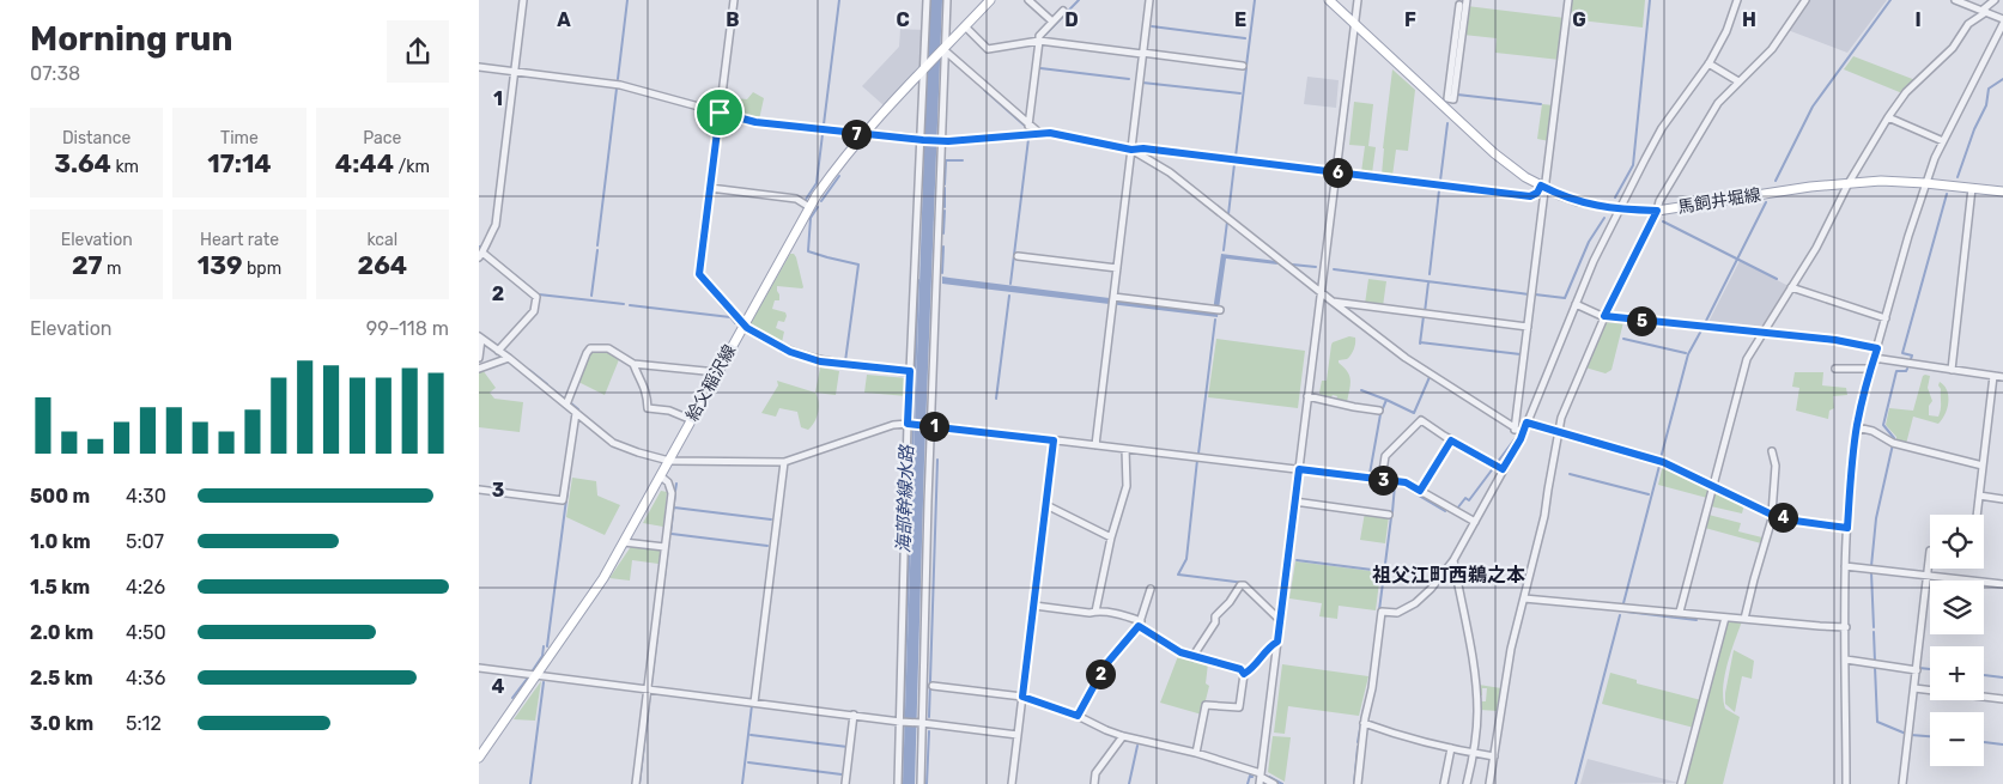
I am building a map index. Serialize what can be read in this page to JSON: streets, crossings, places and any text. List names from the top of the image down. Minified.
{"streets":{"main road":["馬飼井堀線","給父稲沢線"]},"districts":["祖父江町西鵜之本"],"water":["海部幹線水路"],"page":{"heading":["Morning run","07:38"],"stats":[["Distance","3.64 km"],["Time","17:14"],["Pace","4:44 /km"],["Elevation","27 m"],["Heart rate","139 bpm"],["kcal","264"]],"pins":["7","6","5","1","3","4","2"],"chart":["Elevation","99–118 m"],"list":[{"name":"500 m","note":"4:30"},{"name":"1.0 km","note":"5:07"},{"name":"1.5 km","note":"4:26"},{"name":"2.0 km","note":"4:50"},{"name":"2.5 km","note":"4:36"},{"name":"3.0 km","note":"5:12"}],"map_buttons":["+","−"]},"grid":{"columns":["A","B","C","D","E","F","G","H","I"],"rows":["1","2","3","4"]}}
